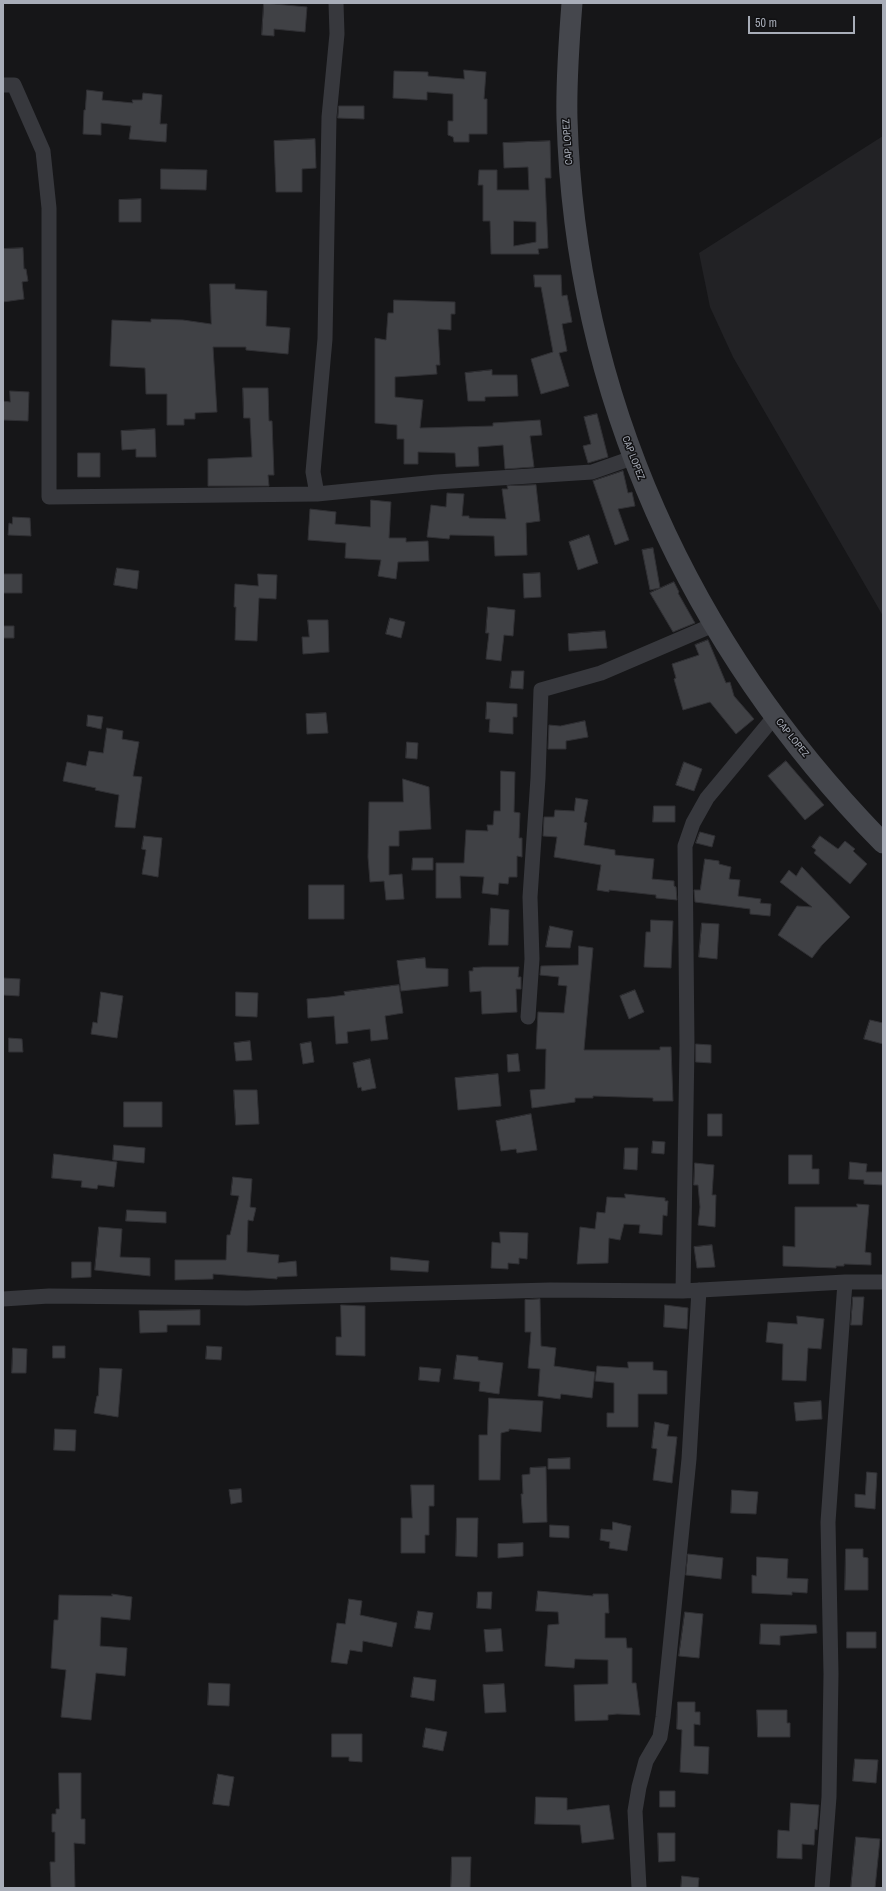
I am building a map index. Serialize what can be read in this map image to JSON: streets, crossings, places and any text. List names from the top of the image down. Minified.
{"streets":{"street":["CAP LOPEZ"]},"scale_bar":"50 m"}
